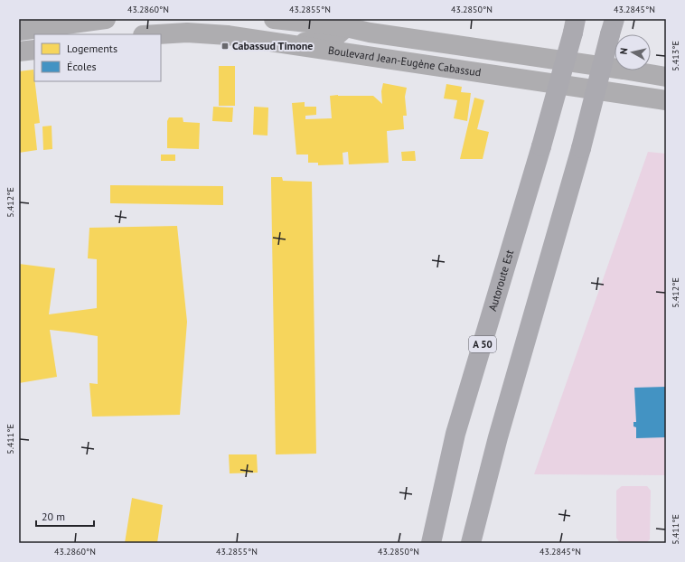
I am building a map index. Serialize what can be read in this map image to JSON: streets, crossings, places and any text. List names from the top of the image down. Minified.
{"streets":{"highway":["Autoroute Est","A 50"],"street":["Boulevard Jean-Eugène Cabassud"]},"places":{"transit":["Cabassud Timone"]},"legend":["Logements","Écoles"],"scale_bar":"20 m","north":"left","coordinates":["43.2860°N","43.2855°N","43.2850°N","43.2845°N","5.413°E","5.412°E","5.411°E"]}
